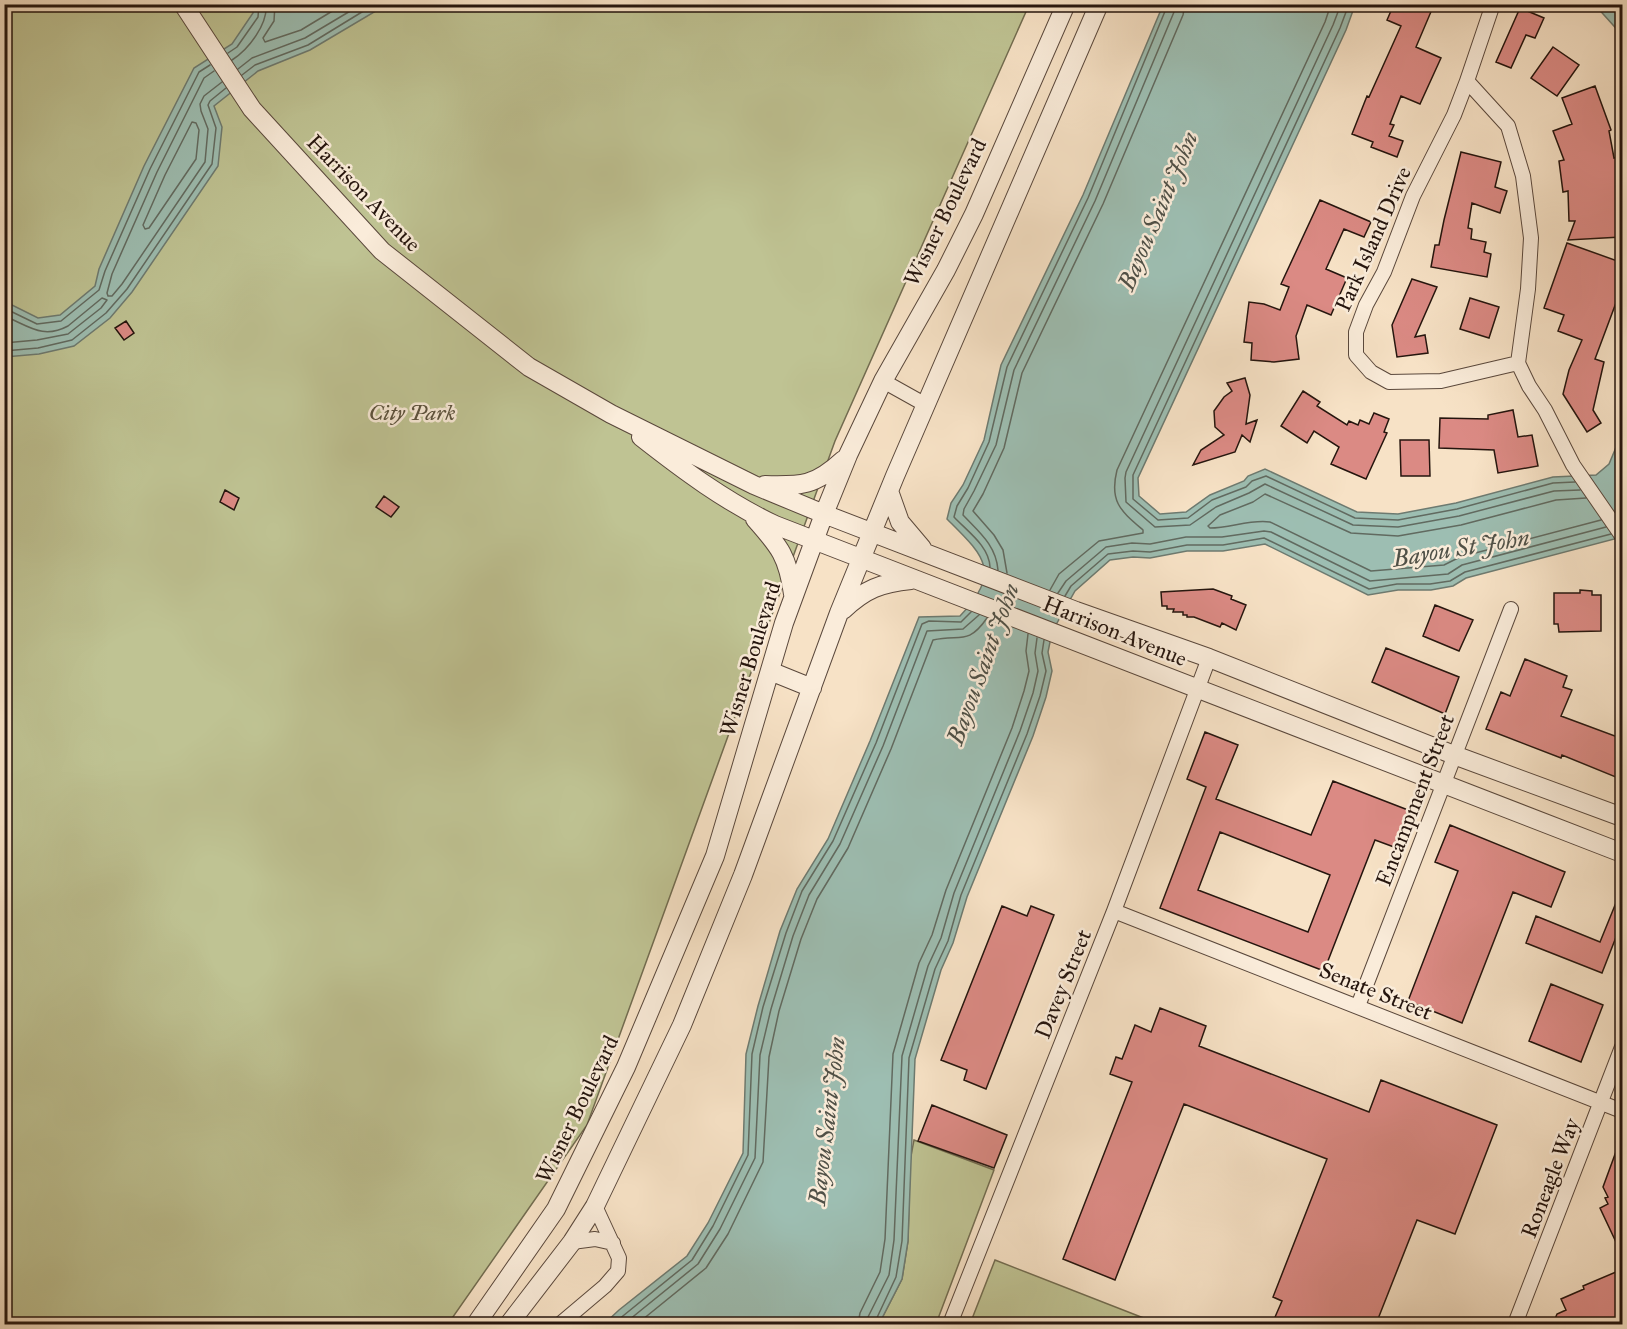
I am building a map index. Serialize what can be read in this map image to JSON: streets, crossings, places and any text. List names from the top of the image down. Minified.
{"streets":{"street":["Harrison Avenue","Wisner Boulevard","Park Island Drive","Encampment Street","Davey Street","Senate Street","Roneagle Way"]},"crossings":[["Harrison Avenue","Wisner Boulevard"],["Harrison Avenue","Encampment Street"],["Harrison Avenue","Davey Street"],["Encampment Street","Senate Street"],["Davey Street","Senate Street"],["Senate Street","Roneagle Way"]],"water":["Bayou Saint John","Bayou St John"],"parks":["City Park"]}
